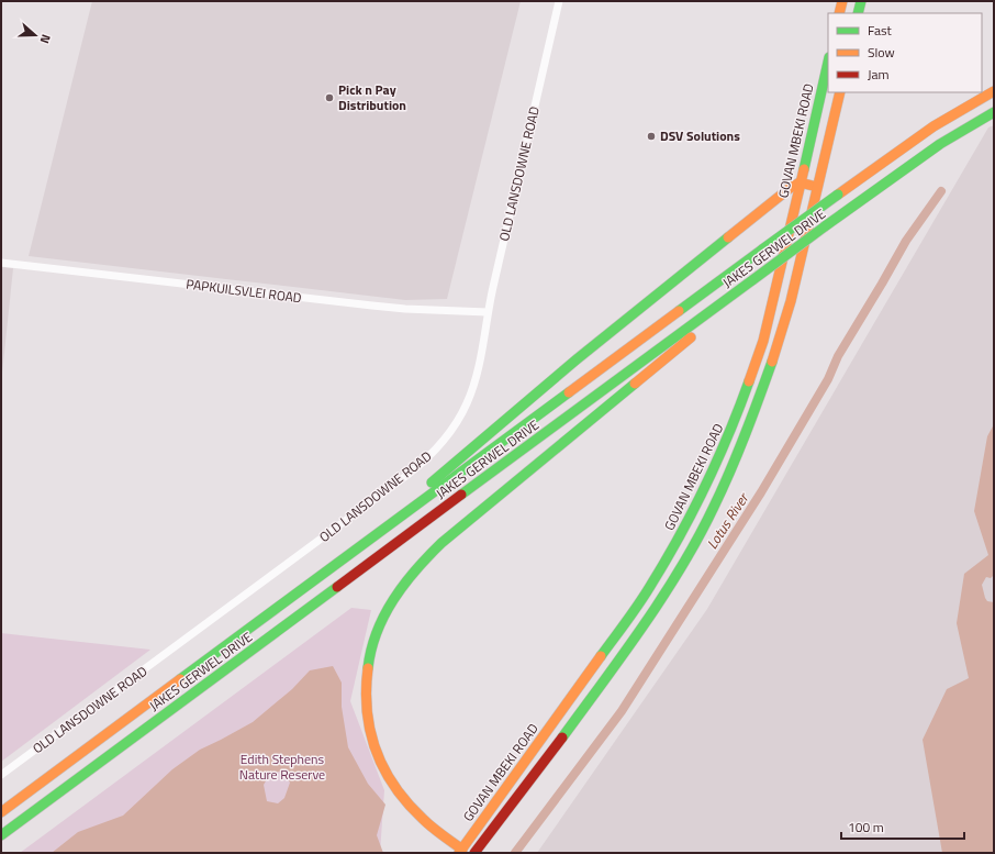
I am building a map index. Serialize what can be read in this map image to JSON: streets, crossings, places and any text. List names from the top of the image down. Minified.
{"streets":{"main road":["GOVAN MBEKI ROAD","JAKES GERWEL DRIVE"],"street":["OLD LANSDOWNE ROAD","PAPKUILSVLEI ROAD"]},"crossings":[["OLD LANSDOWNE ROAD","PAPKUILSVLEI ROAD"]],"water":["Lotus River"],"parks":["Edith Stephens Nature Reserve"],"places":["Pick n Pay Distribution","DSV Solutions"],"legend":["Fast","Slow","Jam"],"scale_bar":"100 m","north":"right"}
